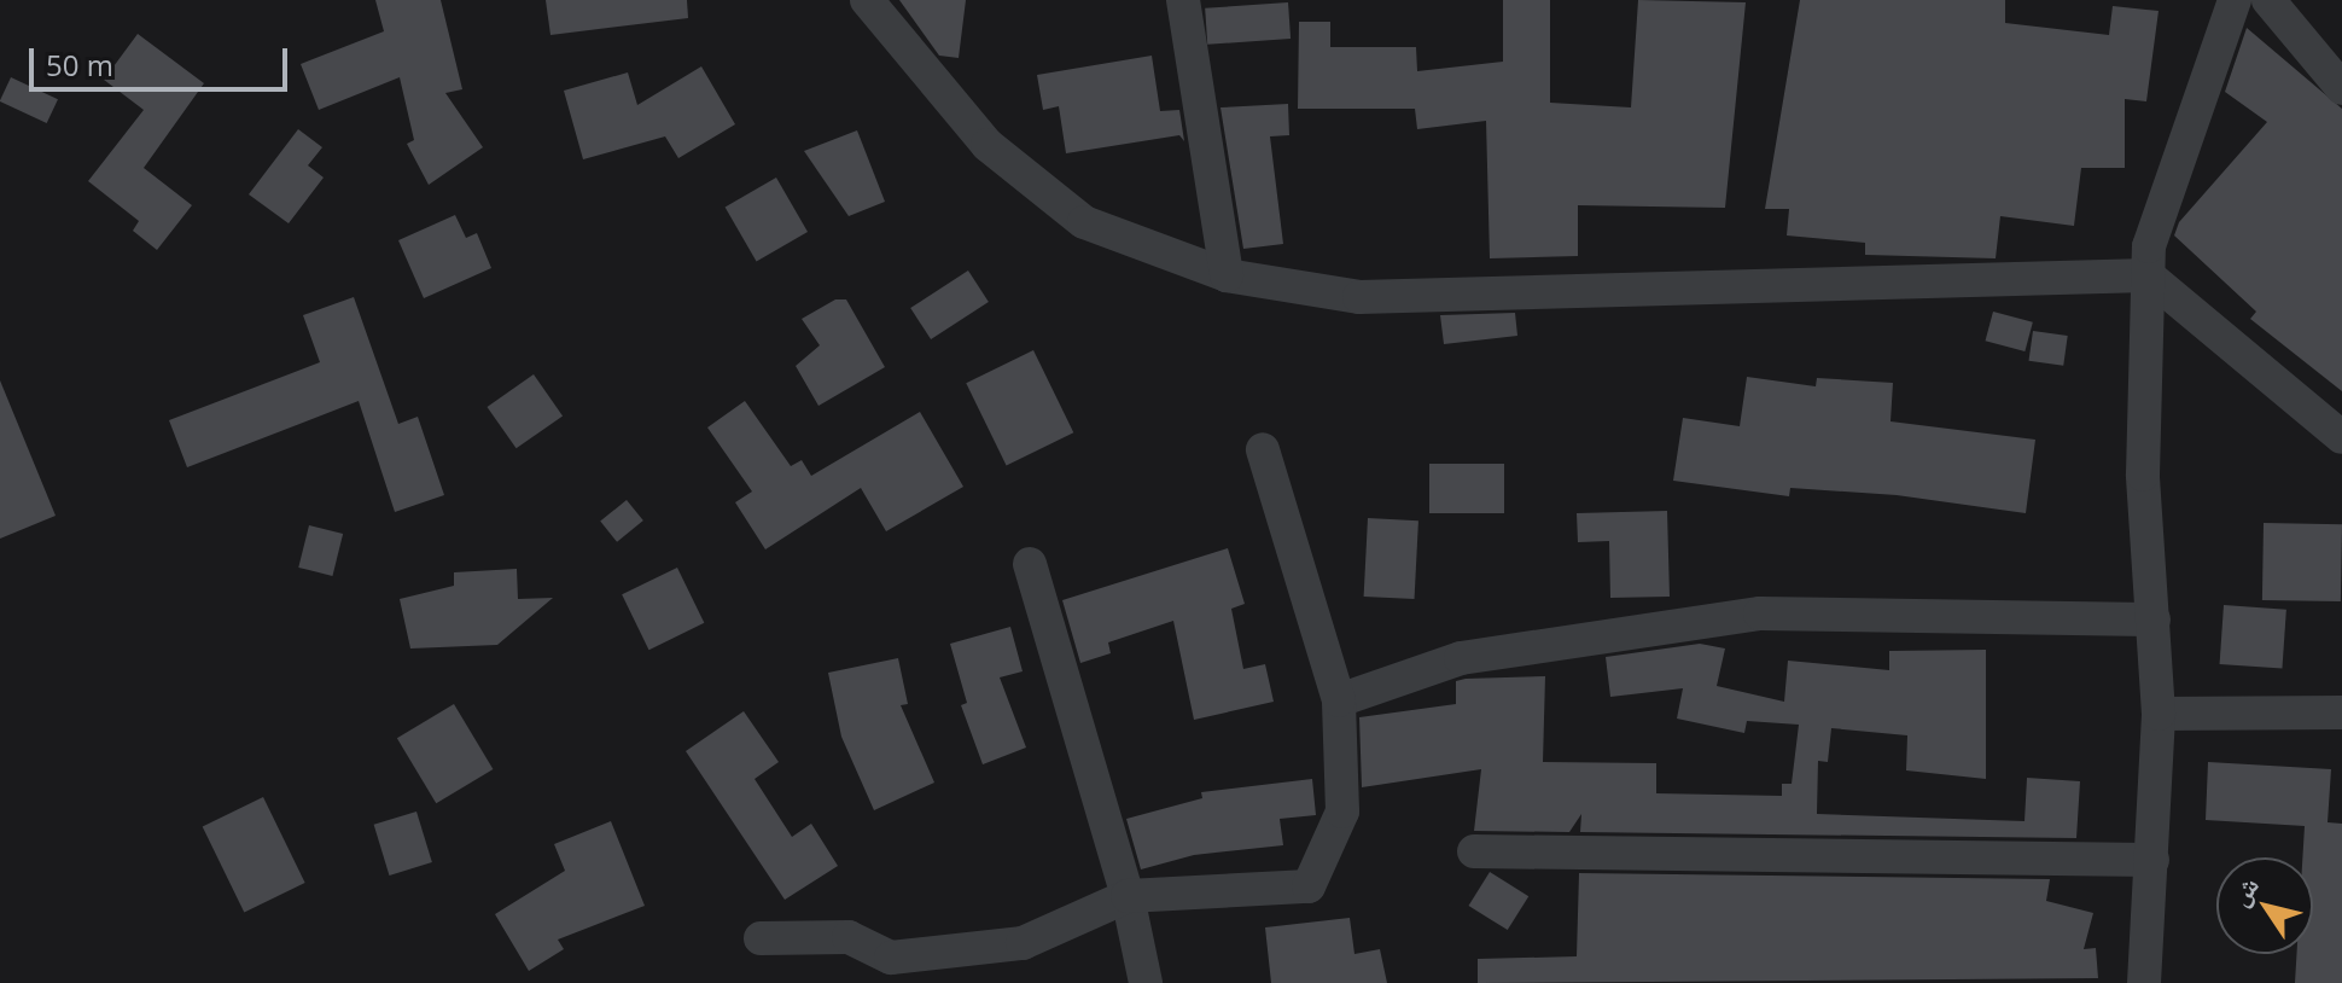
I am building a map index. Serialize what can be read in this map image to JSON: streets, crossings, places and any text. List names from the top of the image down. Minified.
{"scale_bar":"50 m","north":"top left"}
